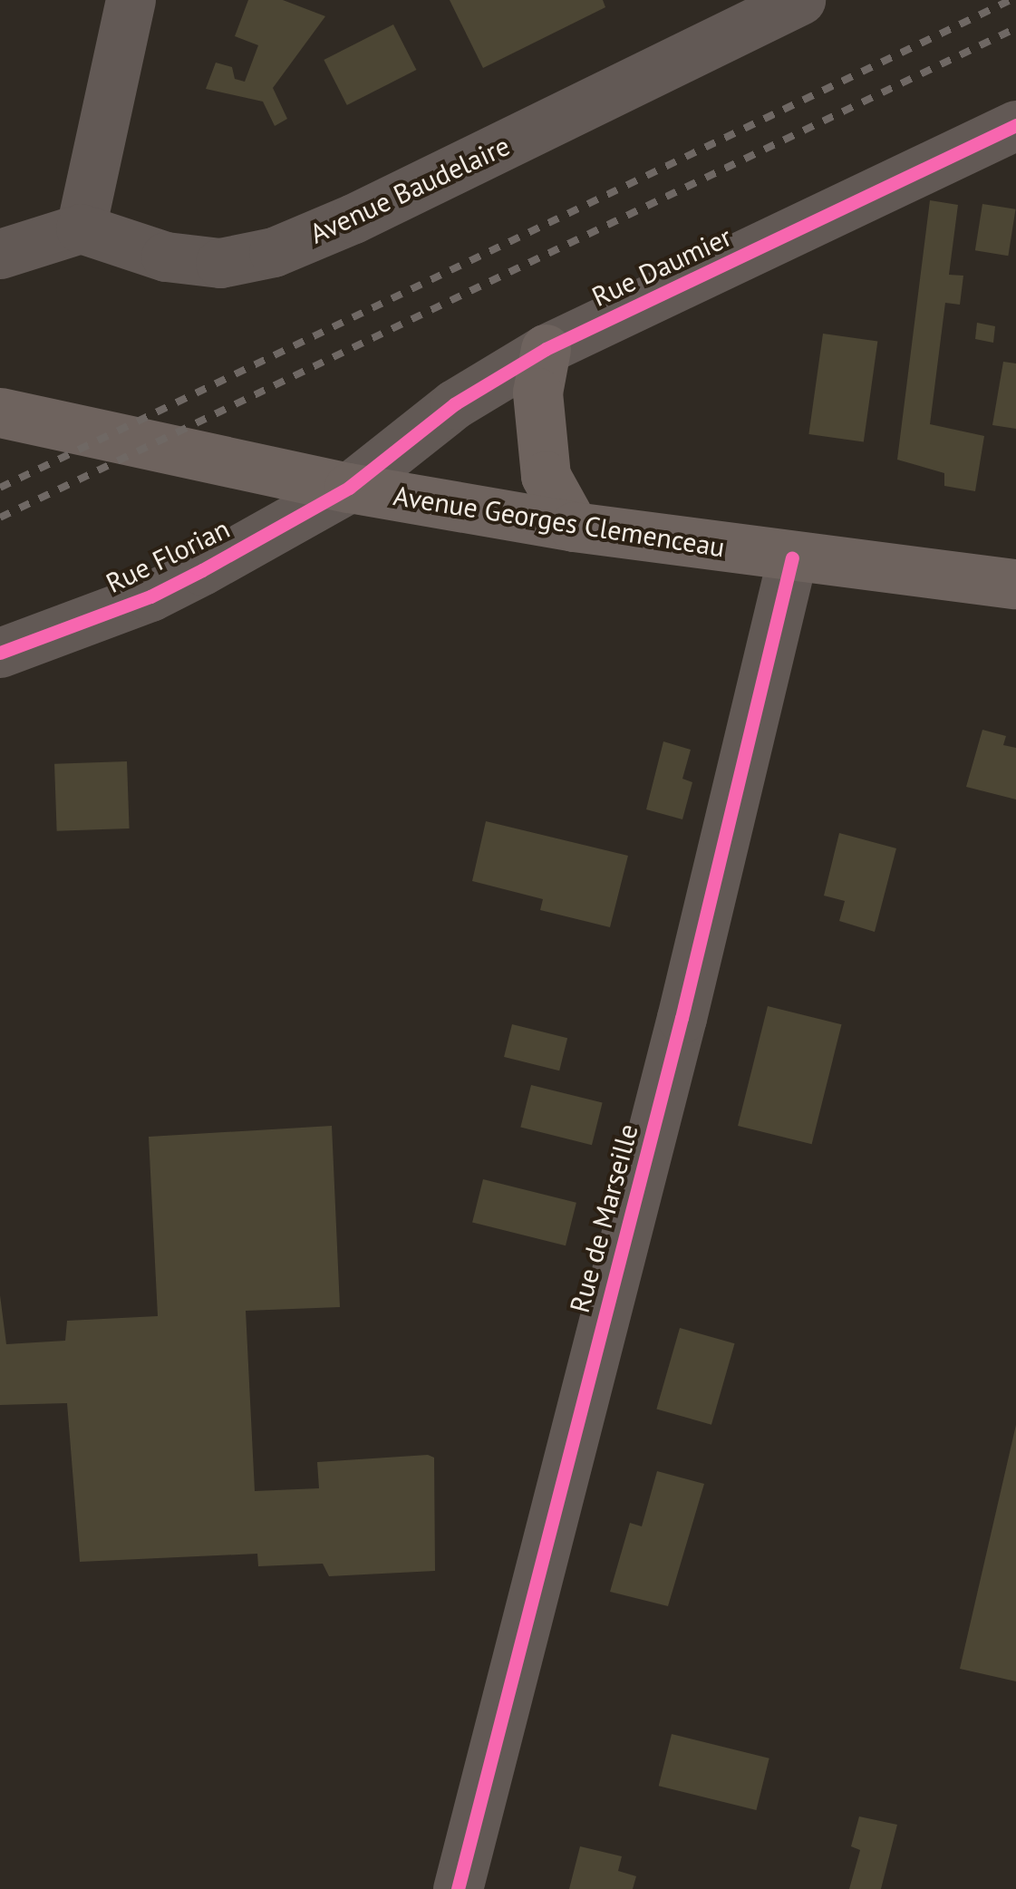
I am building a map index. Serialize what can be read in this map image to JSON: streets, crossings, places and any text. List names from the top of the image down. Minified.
{"streets":{"main road":["Avenue Georges Clemenceau"],"street":["Avenue Baudelaire","Rue Daumier","Rue Florian","Rue de Marseille"]},"crossings":[["Rue Daumier","Avenue Georges Clemenceau"],["Rue Daumier","Rue Florian"],["Avenue Georges Clemenceau","Rue Florian"],["Avenue Georges Clemenceau","Rue de Marseille"]]}
